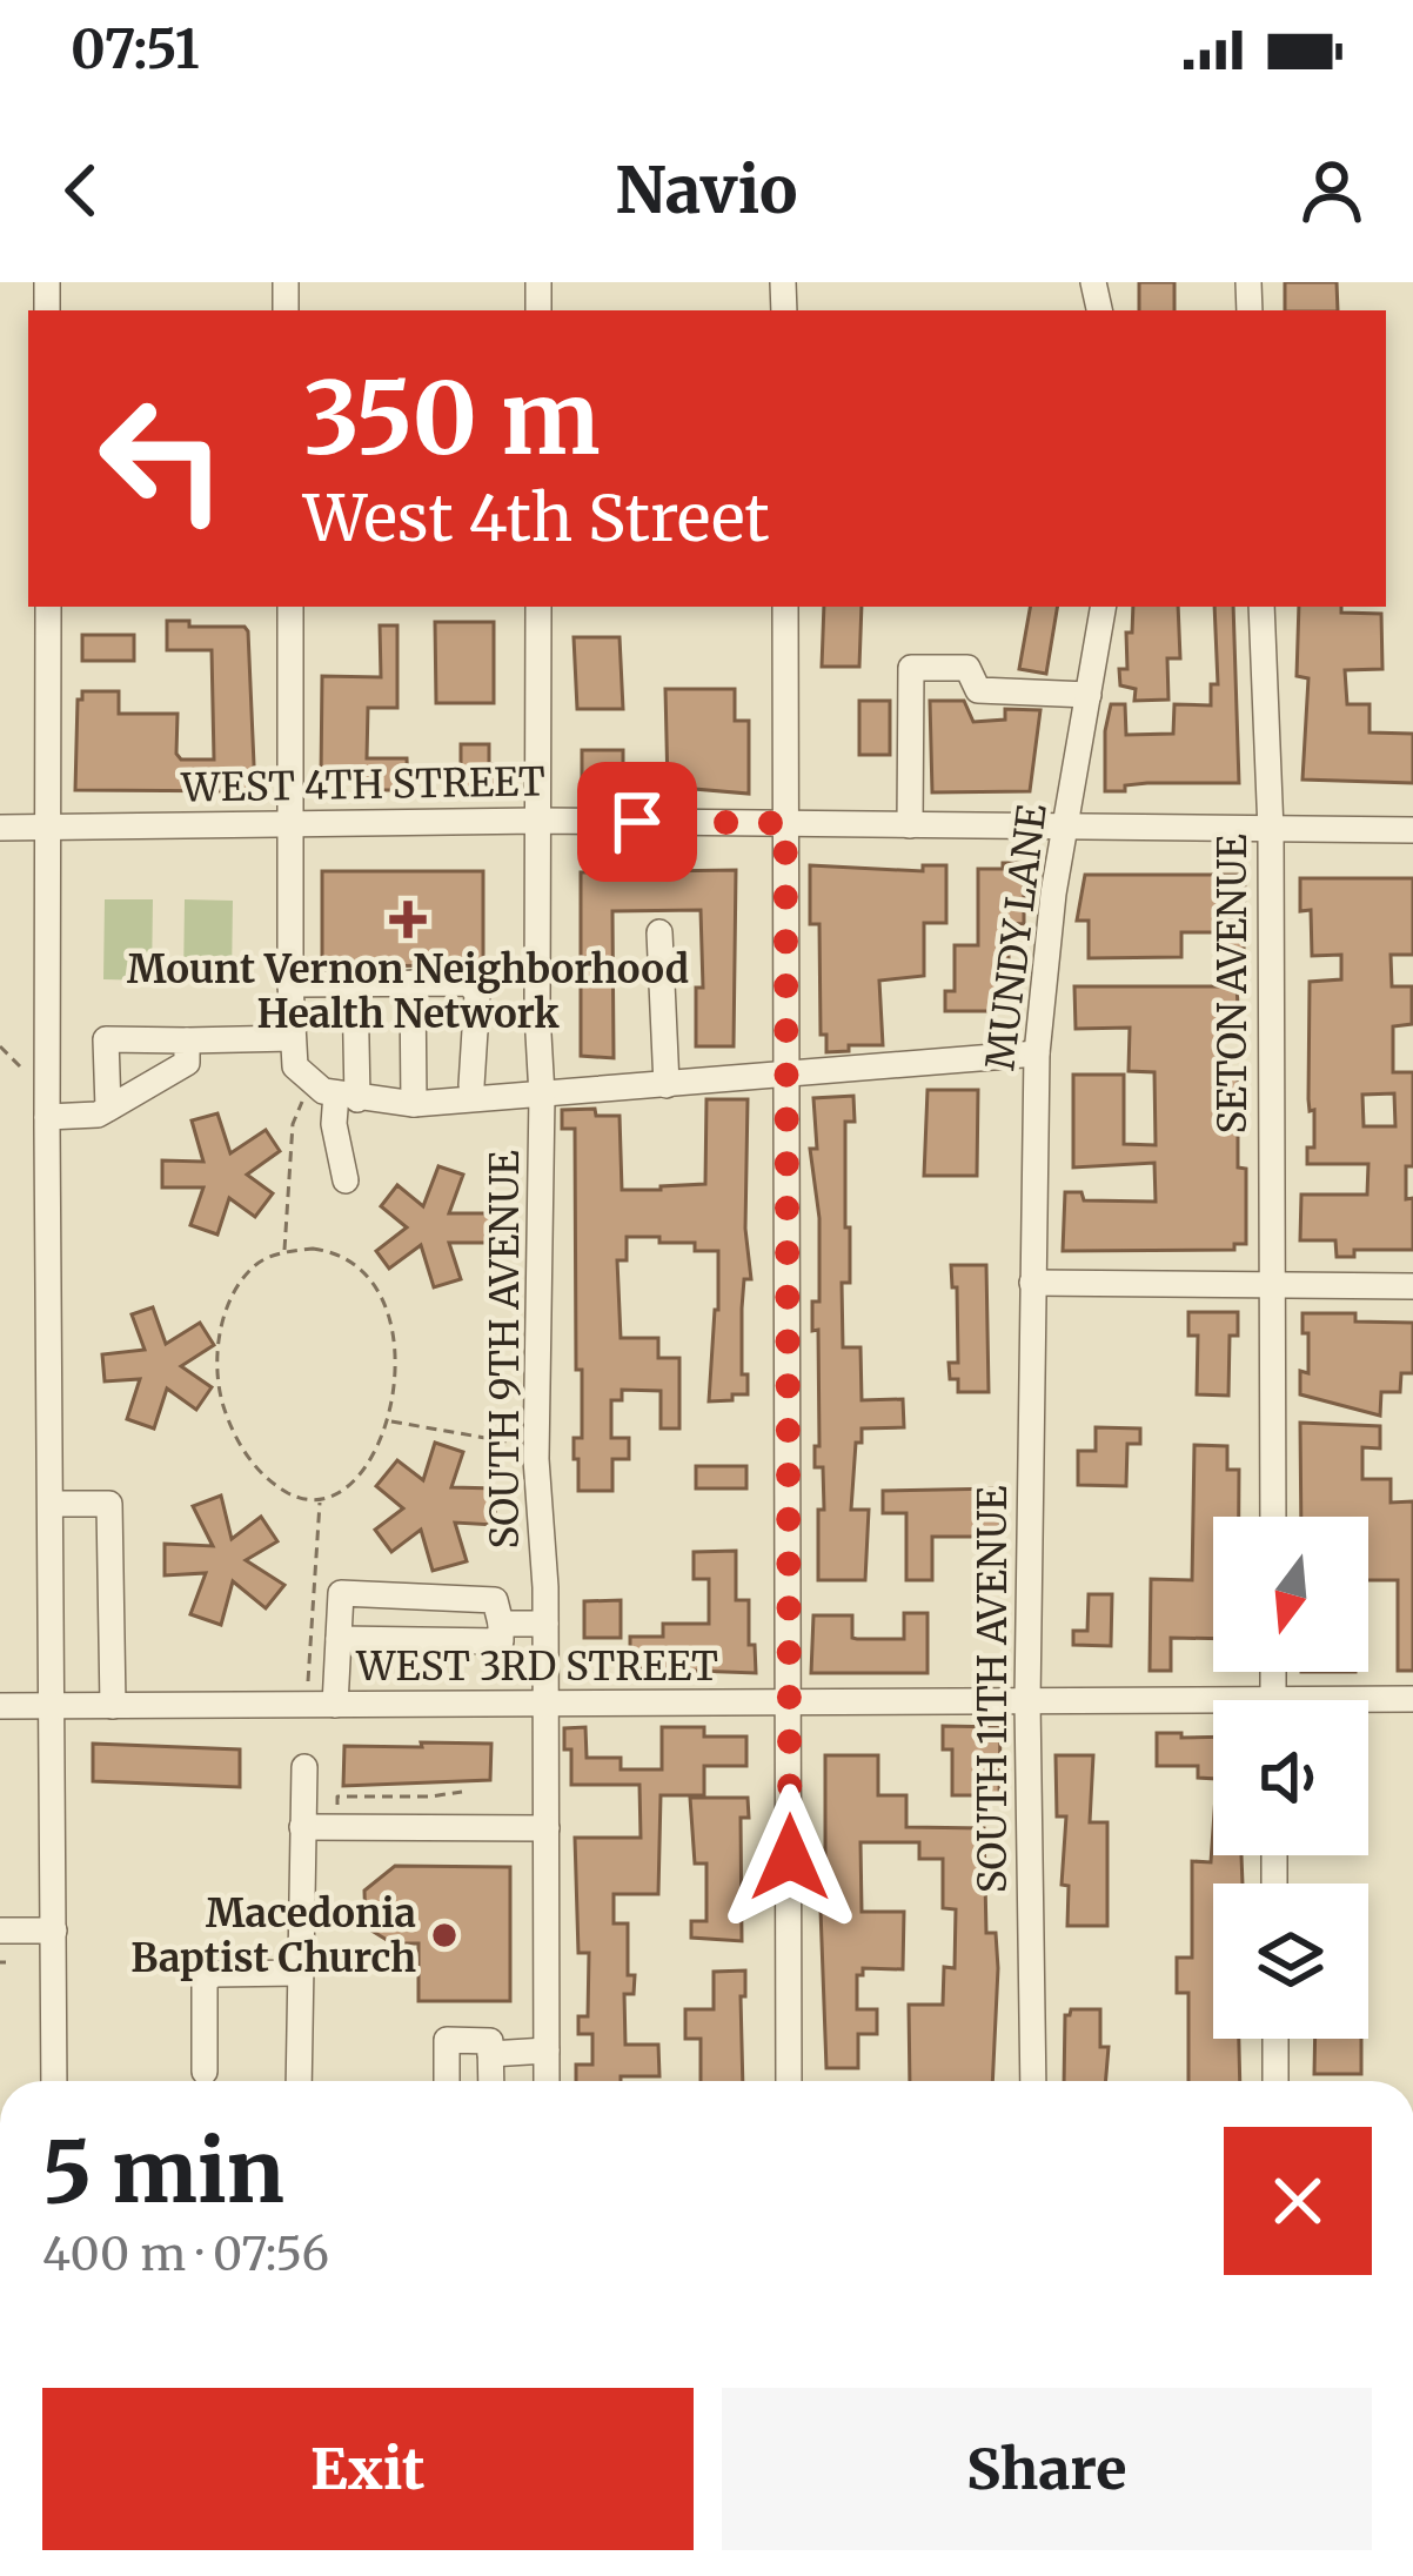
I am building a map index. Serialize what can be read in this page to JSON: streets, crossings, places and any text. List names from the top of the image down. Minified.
{"streets":{"street":["WEST 4TH STREET","MUNDY LANE","SETON AVENUE","SOUTH 9TH AVENUE","WEST 3RD STREET","SOUTH 11TH AVENUE"]},"crossings":[["WEST 4TH STREET","MUNDY LANE"],["WEST 4TH STREET","SETON AVENUE"],["WEST 4TH STREET","SOUTH 9TH AVENUE"],["MUNDY LANE","SOUTH 11TH AVENUE"],["SOUTH 9TH AVENUE","WEST 3RD STREET"],["WEST 3RD STREET","SOUTH 11TH AVENUE"]],"places":{"health":["Mount Vernon Neighborhood Health Network"],"other":["Macedonia Baptist Church"]},"north":"bottom","page":{"status":"07:51","header":"Navio","turn":["350 m","West 4th Street"],"heading":["5 min","400 m · 07:56"],"buttons":["Exit","Share"]}}
